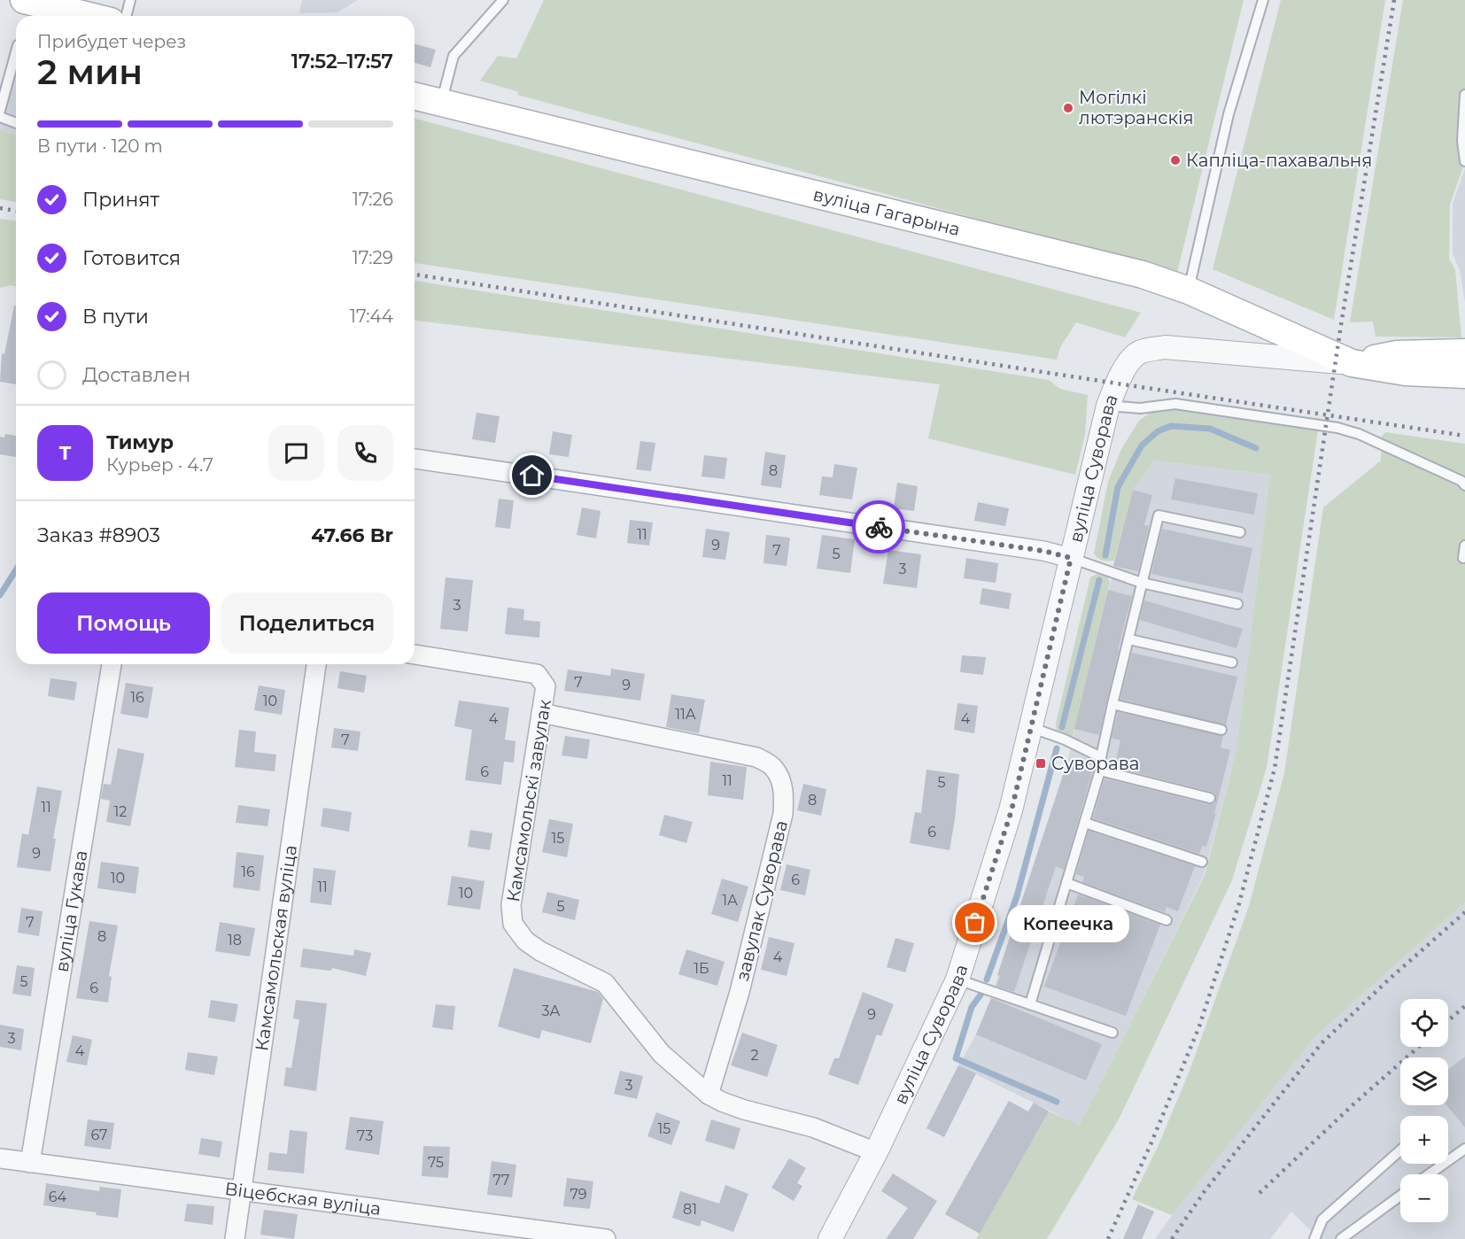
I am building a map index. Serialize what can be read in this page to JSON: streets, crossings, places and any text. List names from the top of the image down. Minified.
{"streets":{"main road":["вуліца Гагарына"],"street":["вуліца Суворава","Камсамольскі завулак","завулак Суворава","вуліца Гукава","Камсамольская вуліца","Віцебская вуліца"]},"crossings":[["вуліца Гагарына","вуліца Суворава"],["Камсамольскі завулак","завулак Суворава"],["вуліца Гукава","Віцебская вуліца"],["Камсамольская вуліца","Віцебская вуліца"]],"places":{"other":["Могілкі лютэранскія","Капліца-пахавальня","Копеечка"],"transit":["Суворава"]},"house_numbers":["8","11","9","7","5","3","3","7","9","16","10","11А","4","4","7","6","11","5","8","11","12","6","15","9","16","10","6","11","10","1А","5","7","8","18","4","1Б","5","6","3А","9","3","4","2","3","15","67","73","75","77","79","64","81"],"page":{"heading":["2 мин","Прибудет через","17:52–17:57"],"panel":["Тимур","Курьер · 4.7","Заказ #8903","47.66 Br"],"bar":"В пути · 120 m","list":[["Принят","17:26"],["Готовится","17:29"],["В пути","17:44"],"Доставлен"],"round":"Т","buttons":["Помощь","Поделиться"],"bubble":"Копеечка","map_buttons":["+","−"]}}
